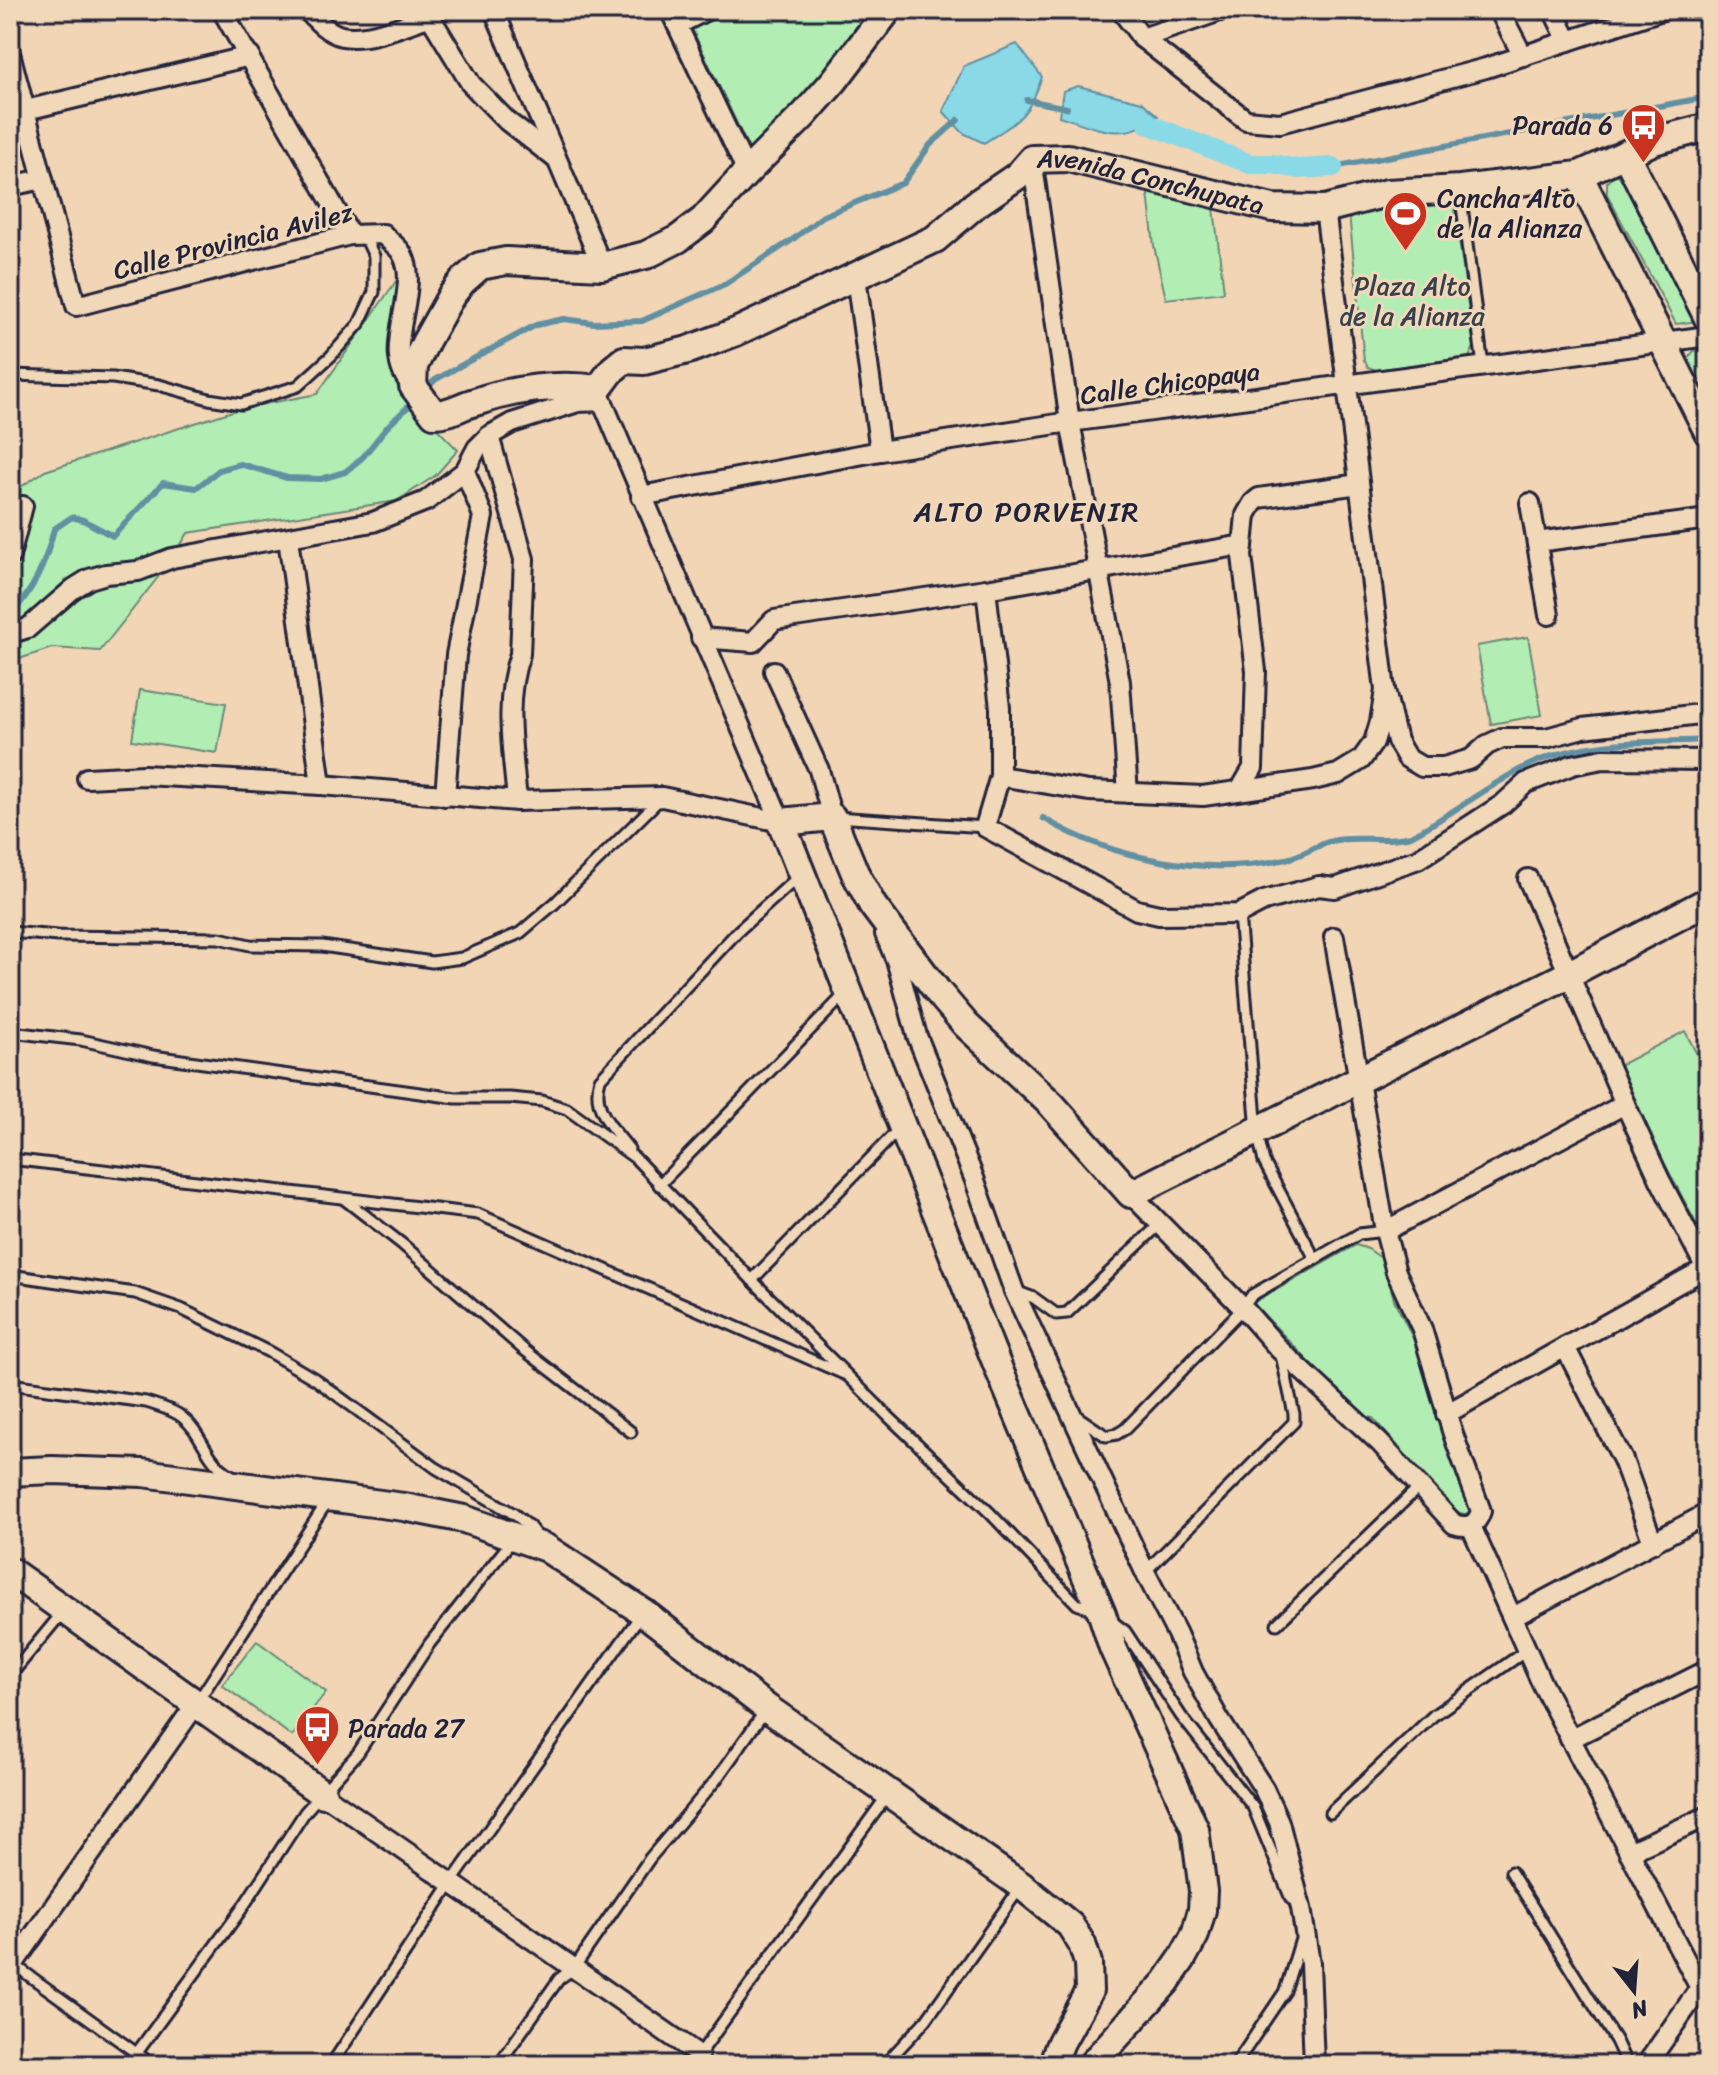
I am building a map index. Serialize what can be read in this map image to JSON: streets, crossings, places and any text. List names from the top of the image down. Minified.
{"streets":{"street":["Avenida Conchupata","Calle Provincia Avilez","Calle Chicopaya"]},"districts":["ALTO PORVENIR"],"parks":["Plaza Alto de la Alianza"],"places":{"bus stop":["Parada 6","Parada 27"],"sports":["Cancha Alto de la Alianza"]},"north":"bottom"}
